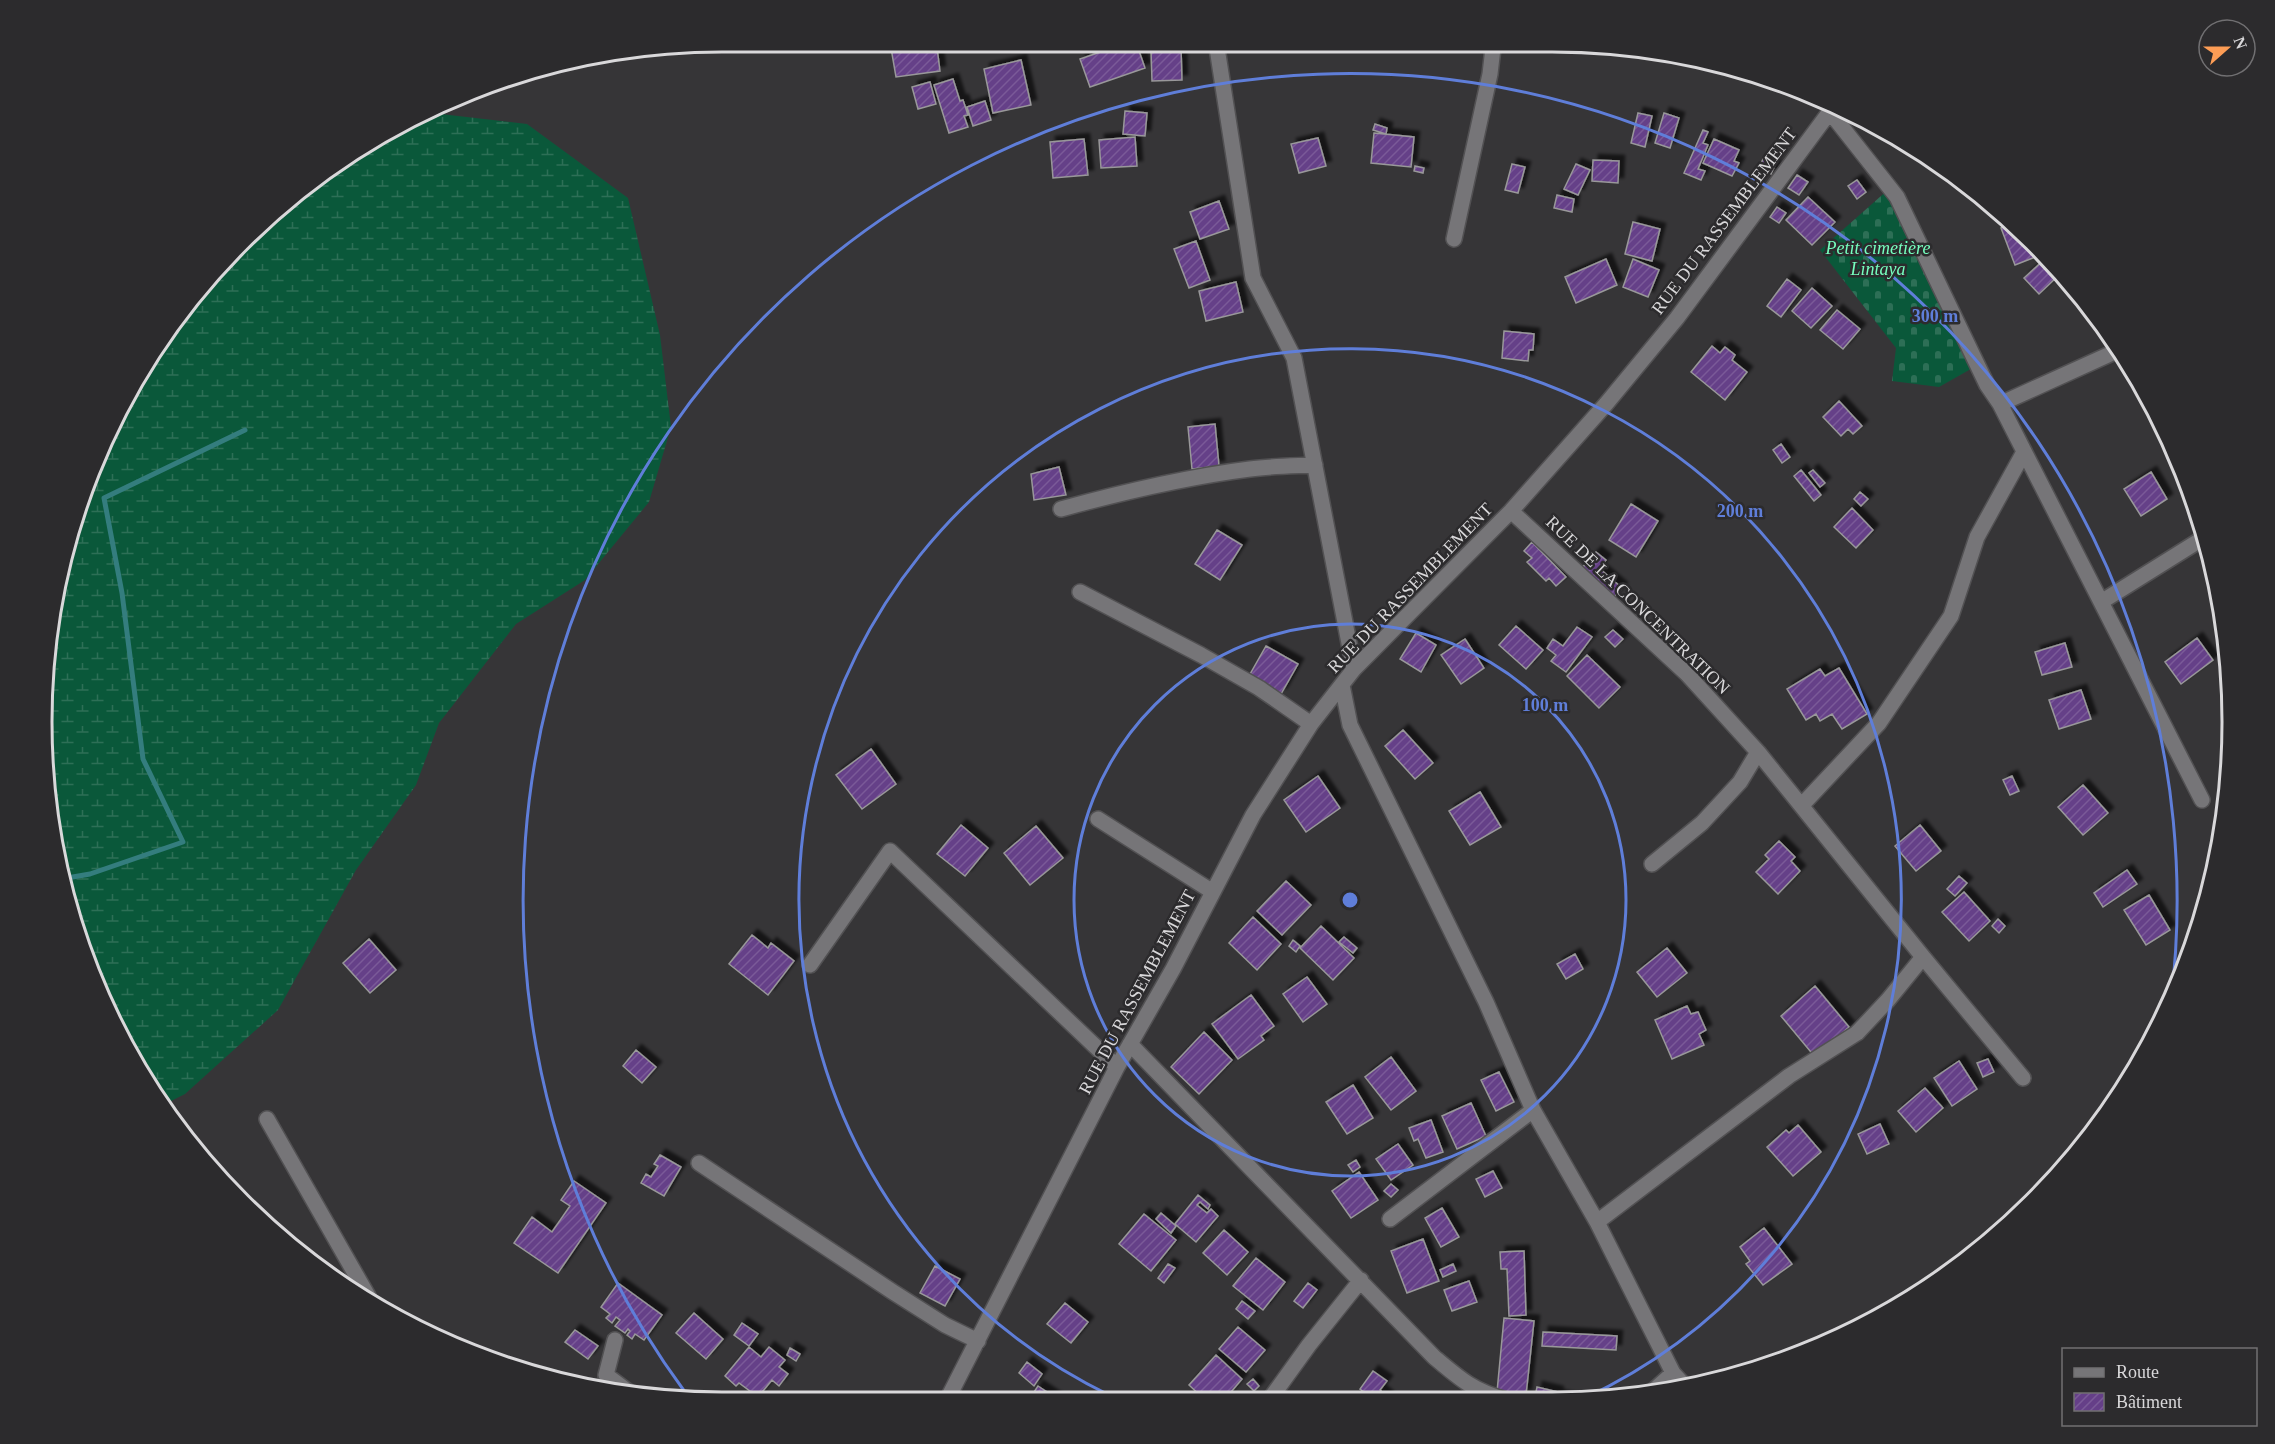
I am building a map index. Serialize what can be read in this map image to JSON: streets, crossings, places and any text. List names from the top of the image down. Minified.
{"streets":{"street":["RUE DU RASSEMBLEMENT","RUE DE LA CONCENTRATION"]},"crossings":[["RUE DU RASSEMBLEMENT","RUE DE LA CONCENTRATION"]],"parks":["Petit cimetière Lintaya"],"legend":["Route","Bâtiment"],"north":"right","rings":["300 m","200 m","100 m"]}
